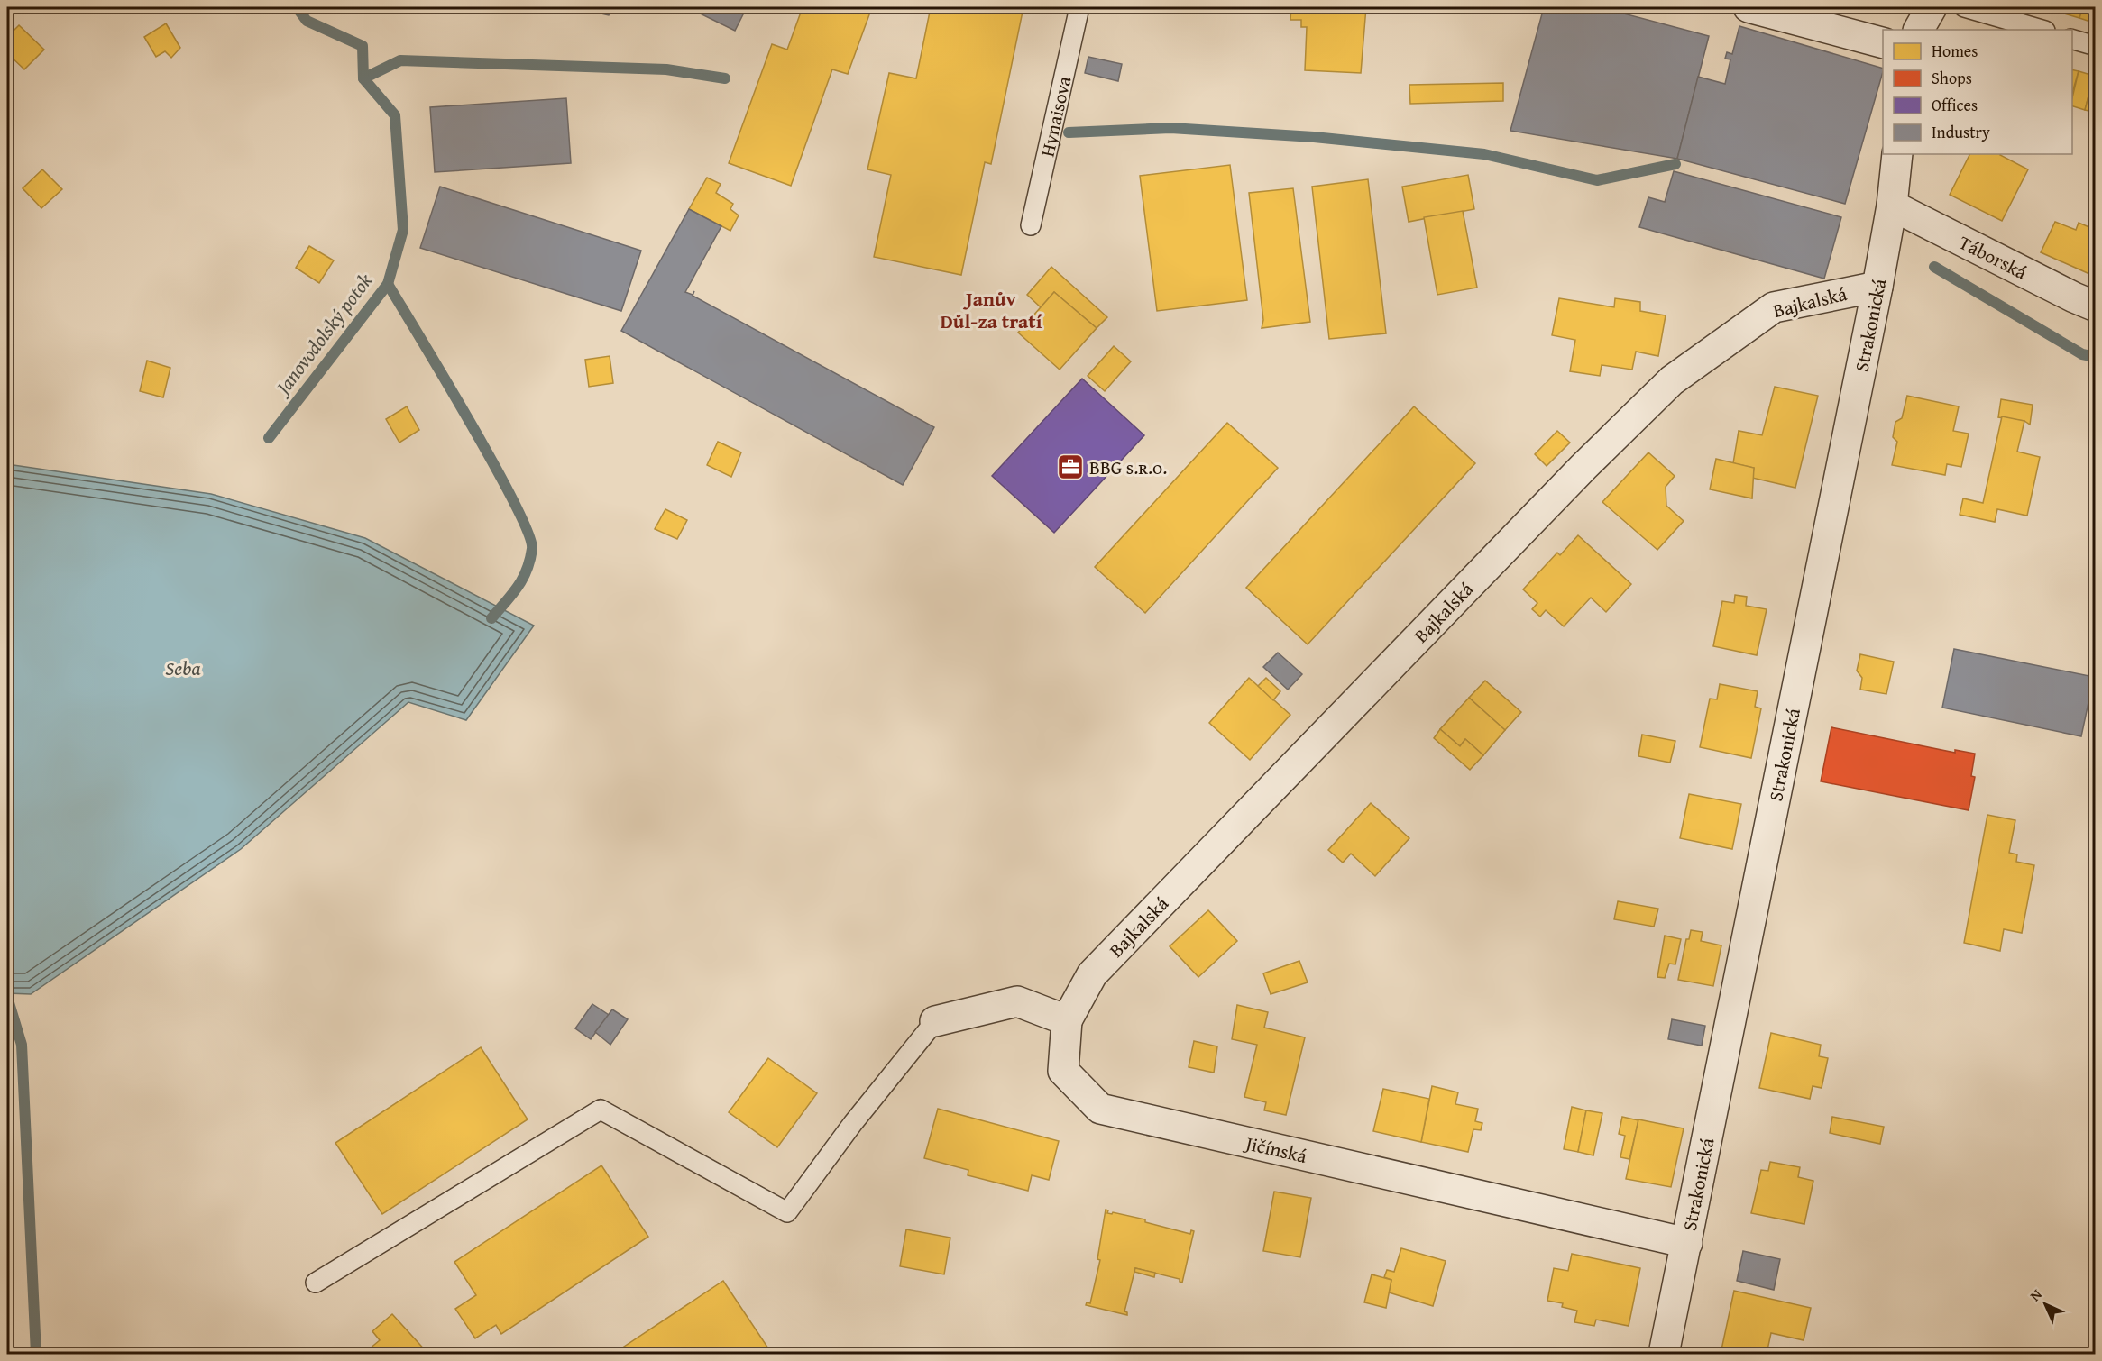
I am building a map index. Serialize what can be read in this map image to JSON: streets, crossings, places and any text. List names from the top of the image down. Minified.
{"streets":{"street":["Táborská","Bajkalská","Strakonická","Jičínská"],"lane":["Hynaisova"]},"crossings":[["Táborská","Strakonická"],["Bajkalská","Strakonická"],["Bajkalská","Jičínská"],["Strakonická","Jičínská"]],"districts":["Janův Důl-za tratí"],"water":["Janovodolský potok","Seba"],"places":{"office":["BBG s.ʀ.ᴏ."]},"legend":["Homes","Shops","Offices","Industry"],"north":"top left"}
